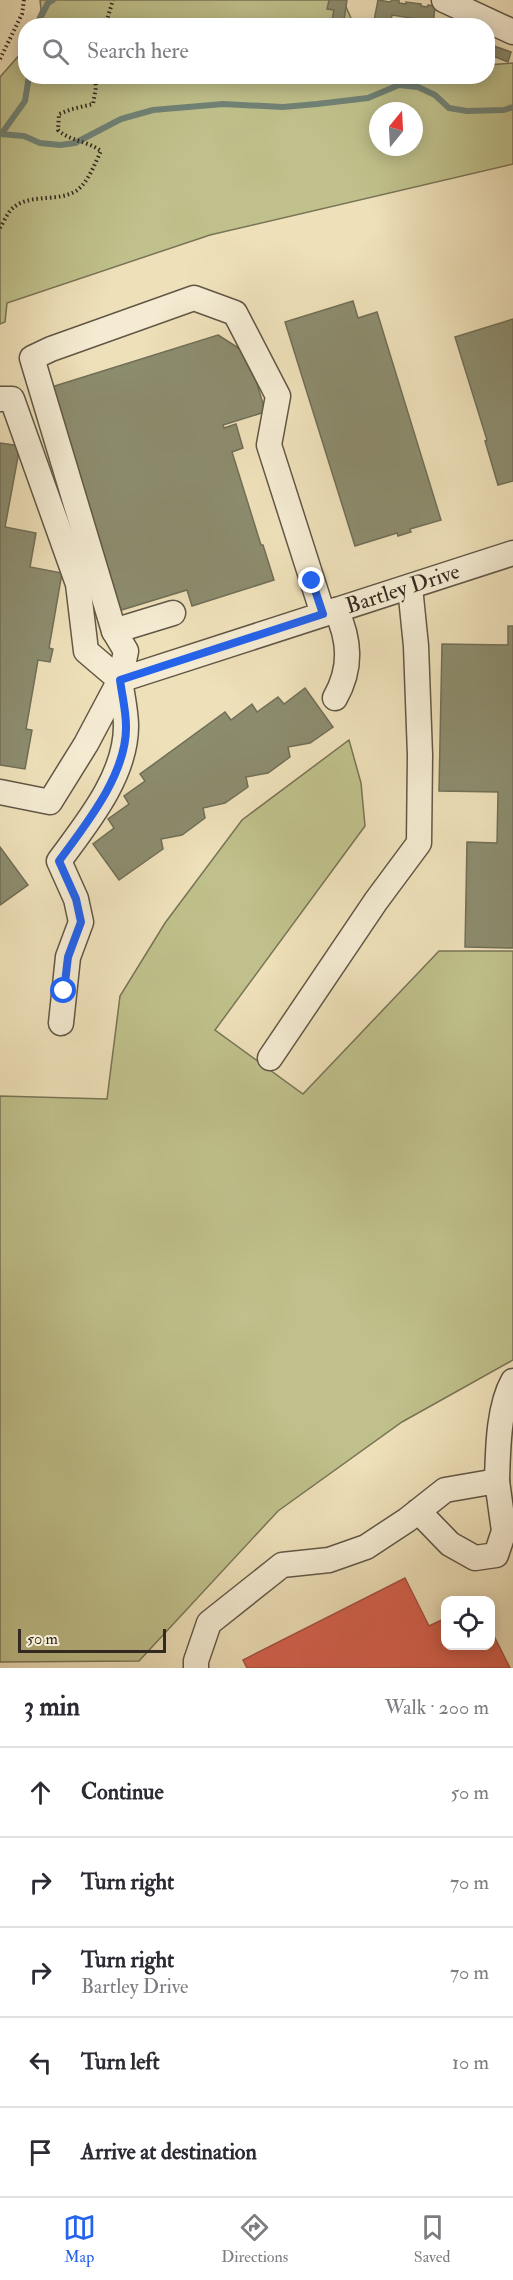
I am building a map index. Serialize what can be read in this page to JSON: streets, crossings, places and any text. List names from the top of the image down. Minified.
{"streets":{"street":["Bartley Drive"]},"scale_bar":"50 m","north":"top","page":{"search":"Search here","scale":"50 m","heading":["3 min","Walk · 200 m"],"list":[["Continue","50 m"],["Turn right","70 m"],["Turn right","Bartley Drive","70 m"],["Turn left","10 m"],"Arrive at destination"],"nav":["Map","Directions","Saved"]}}
